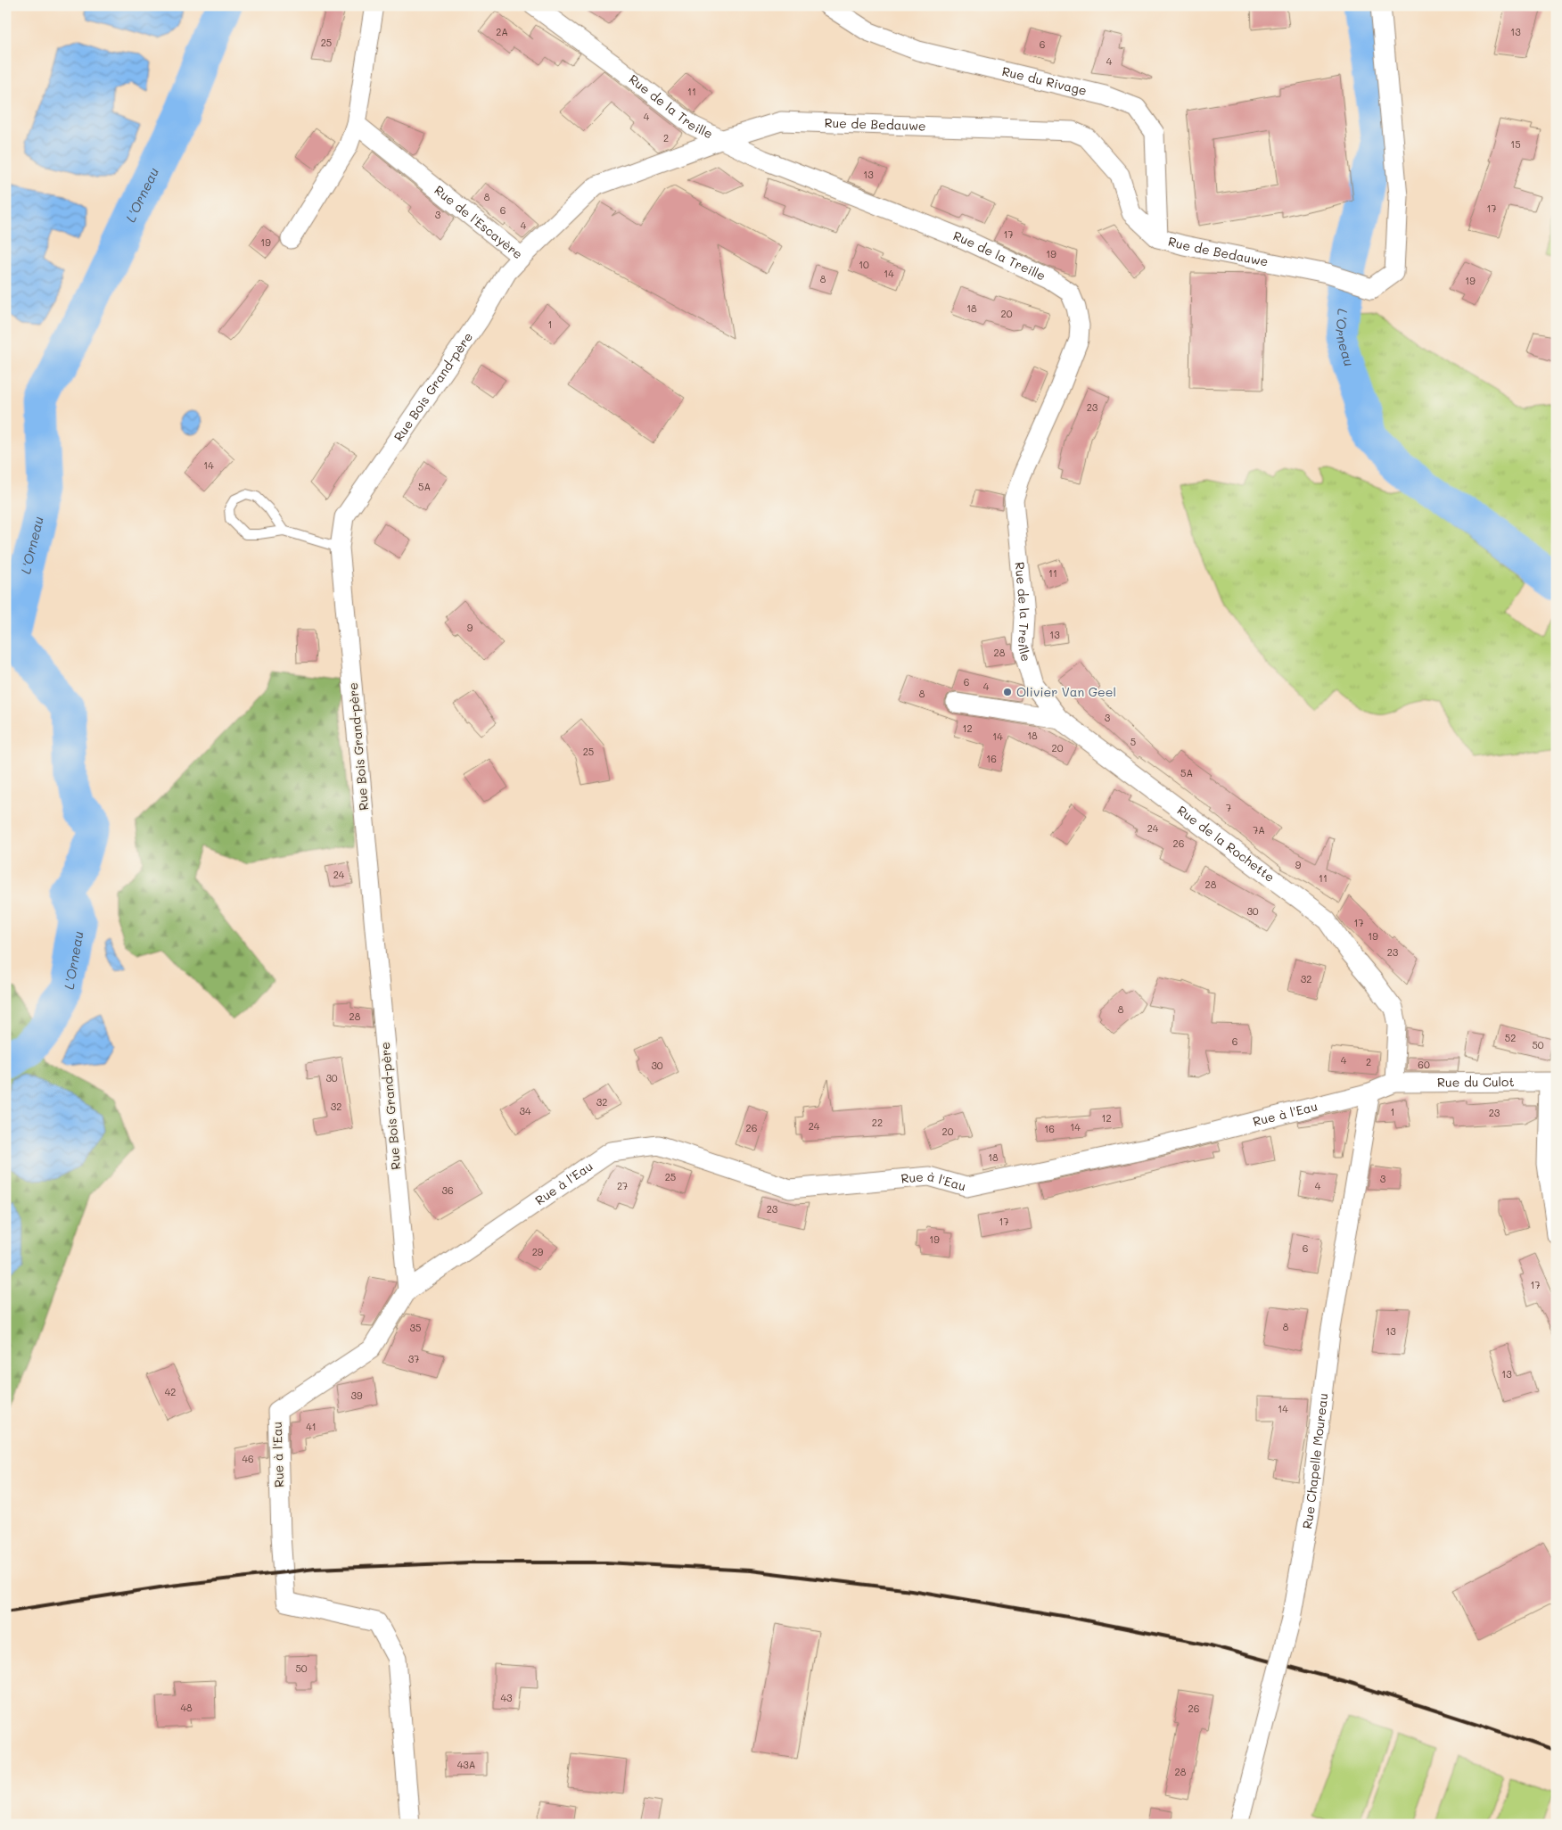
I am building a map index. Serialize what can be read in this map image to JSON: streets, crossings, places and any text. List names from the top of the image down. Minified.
{"streets":{"street":["Rue du Rivage","Rue de la Treille","Rue de Bedauwe","Rue de l'Escayère","Rue Bois Grand-père","Rue de la Rochette","Rue du Culot","Rue à l'Eau","Rue Chapelle Moureau"]},"crossings":[["Rue du Rivage","Rue de Bedauwe"],["Rue de la Treille","Rue de Bedauwe"],["Rue de la Treille","Rue de l'Escayère"],["Rue de la Treille","Rue de la Rochette"],["Rue de Bedauwe","Rue de l'Escayère"],["Rue de l'Escayère","Rue Bois Grand-père"],["Rue Bois Grand-père","Rue à l'Eau"],["Rue de la Rochette","Rue du Culot"],["Rue de la Rochette","Rue à l'Eau"],["Rue du Culot","Rue à l'Eau"],["Rue à l'Eau","Rue Chapelle Moureau"]],"water":["L'Orneau"],"places":["Olivier Van Geel"],"house_numbers":["2A","13","25","6","4","11","4","2","15","13","8","17","6","3","4","17","19","19","10","14","8","19","18","20","1","23","14","5A","11","9","13","28","6","4","8","3","12","18","14","5","20","25","16","5A","7","24","7A","26","9","24","11","28","30","17","19","23","32","8","28","52","6","50","4","2","60","30","30","32","32","34","1","23","12","22","24","14","26","16","20","18","25","3","27","4","36","23","17","19","6","29","17","8","35","13","37","13","42","39","14","41","46","50","43","48","26","43A","28"]}
